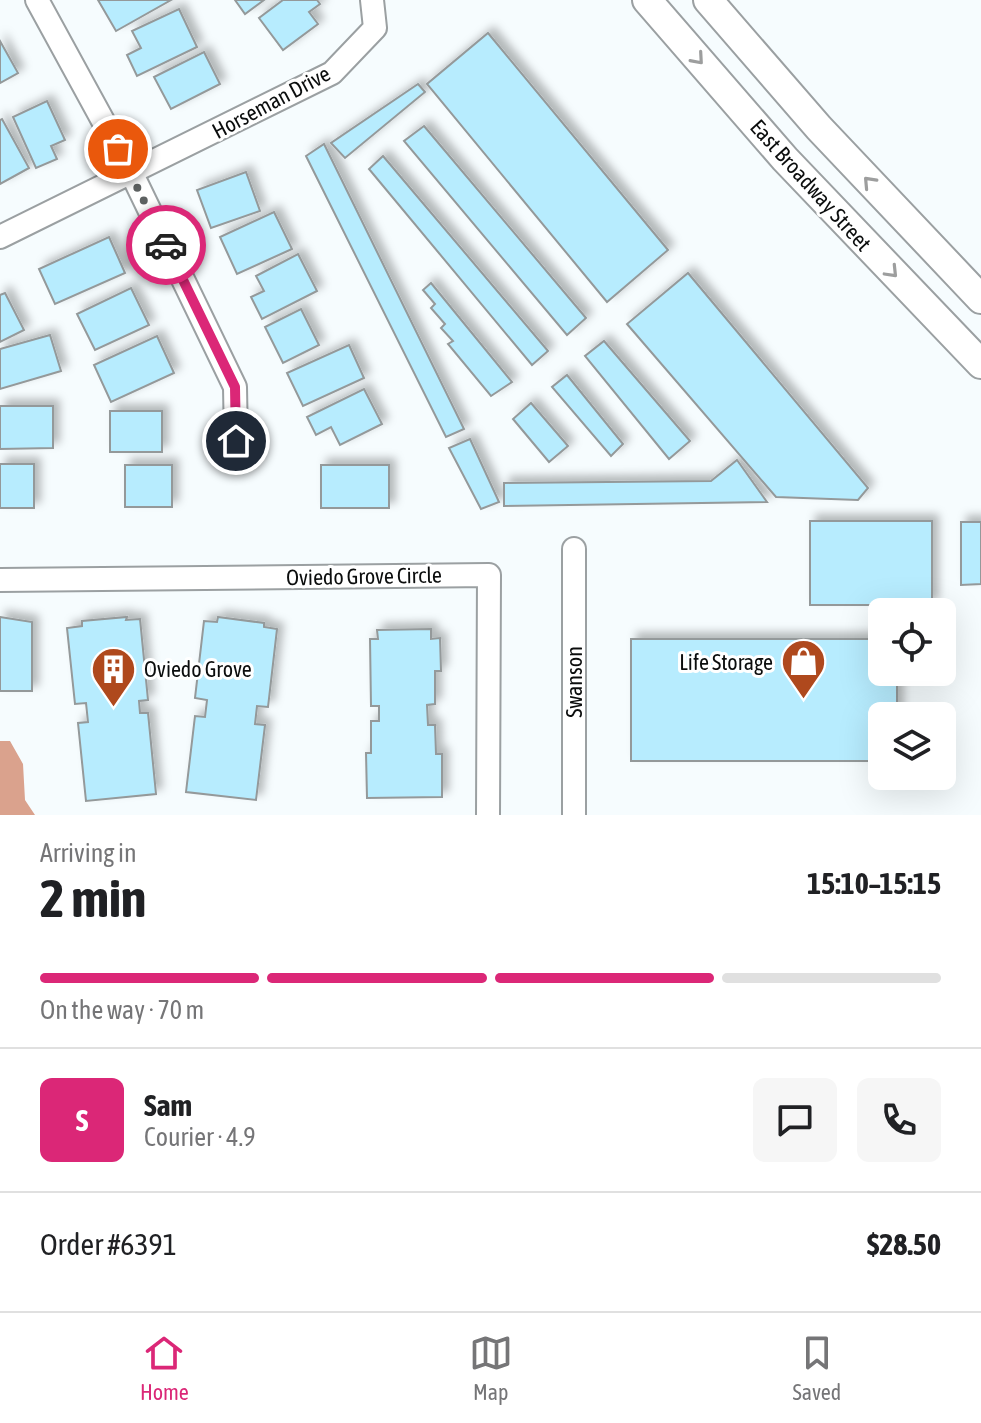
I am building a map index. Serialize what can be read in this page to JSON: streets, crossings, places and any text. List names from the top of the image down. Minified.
{"streets":{"main road":["East Broadway Street"],"street":["Horseman Drive","Oviedo Grove Circle","Swanson"]},"places":{"shop":["Life Storage"],"building":["Oviedo Grove"]},"page":{"heading":["2 min","Arriving in","15:10–15:15"],"panel":["Sam","Courier · 4.9","Order #6391","$28.50"],"bar":"On the way · 70 m","round":"S","tabs":["Home","Map","Saved"]}}
